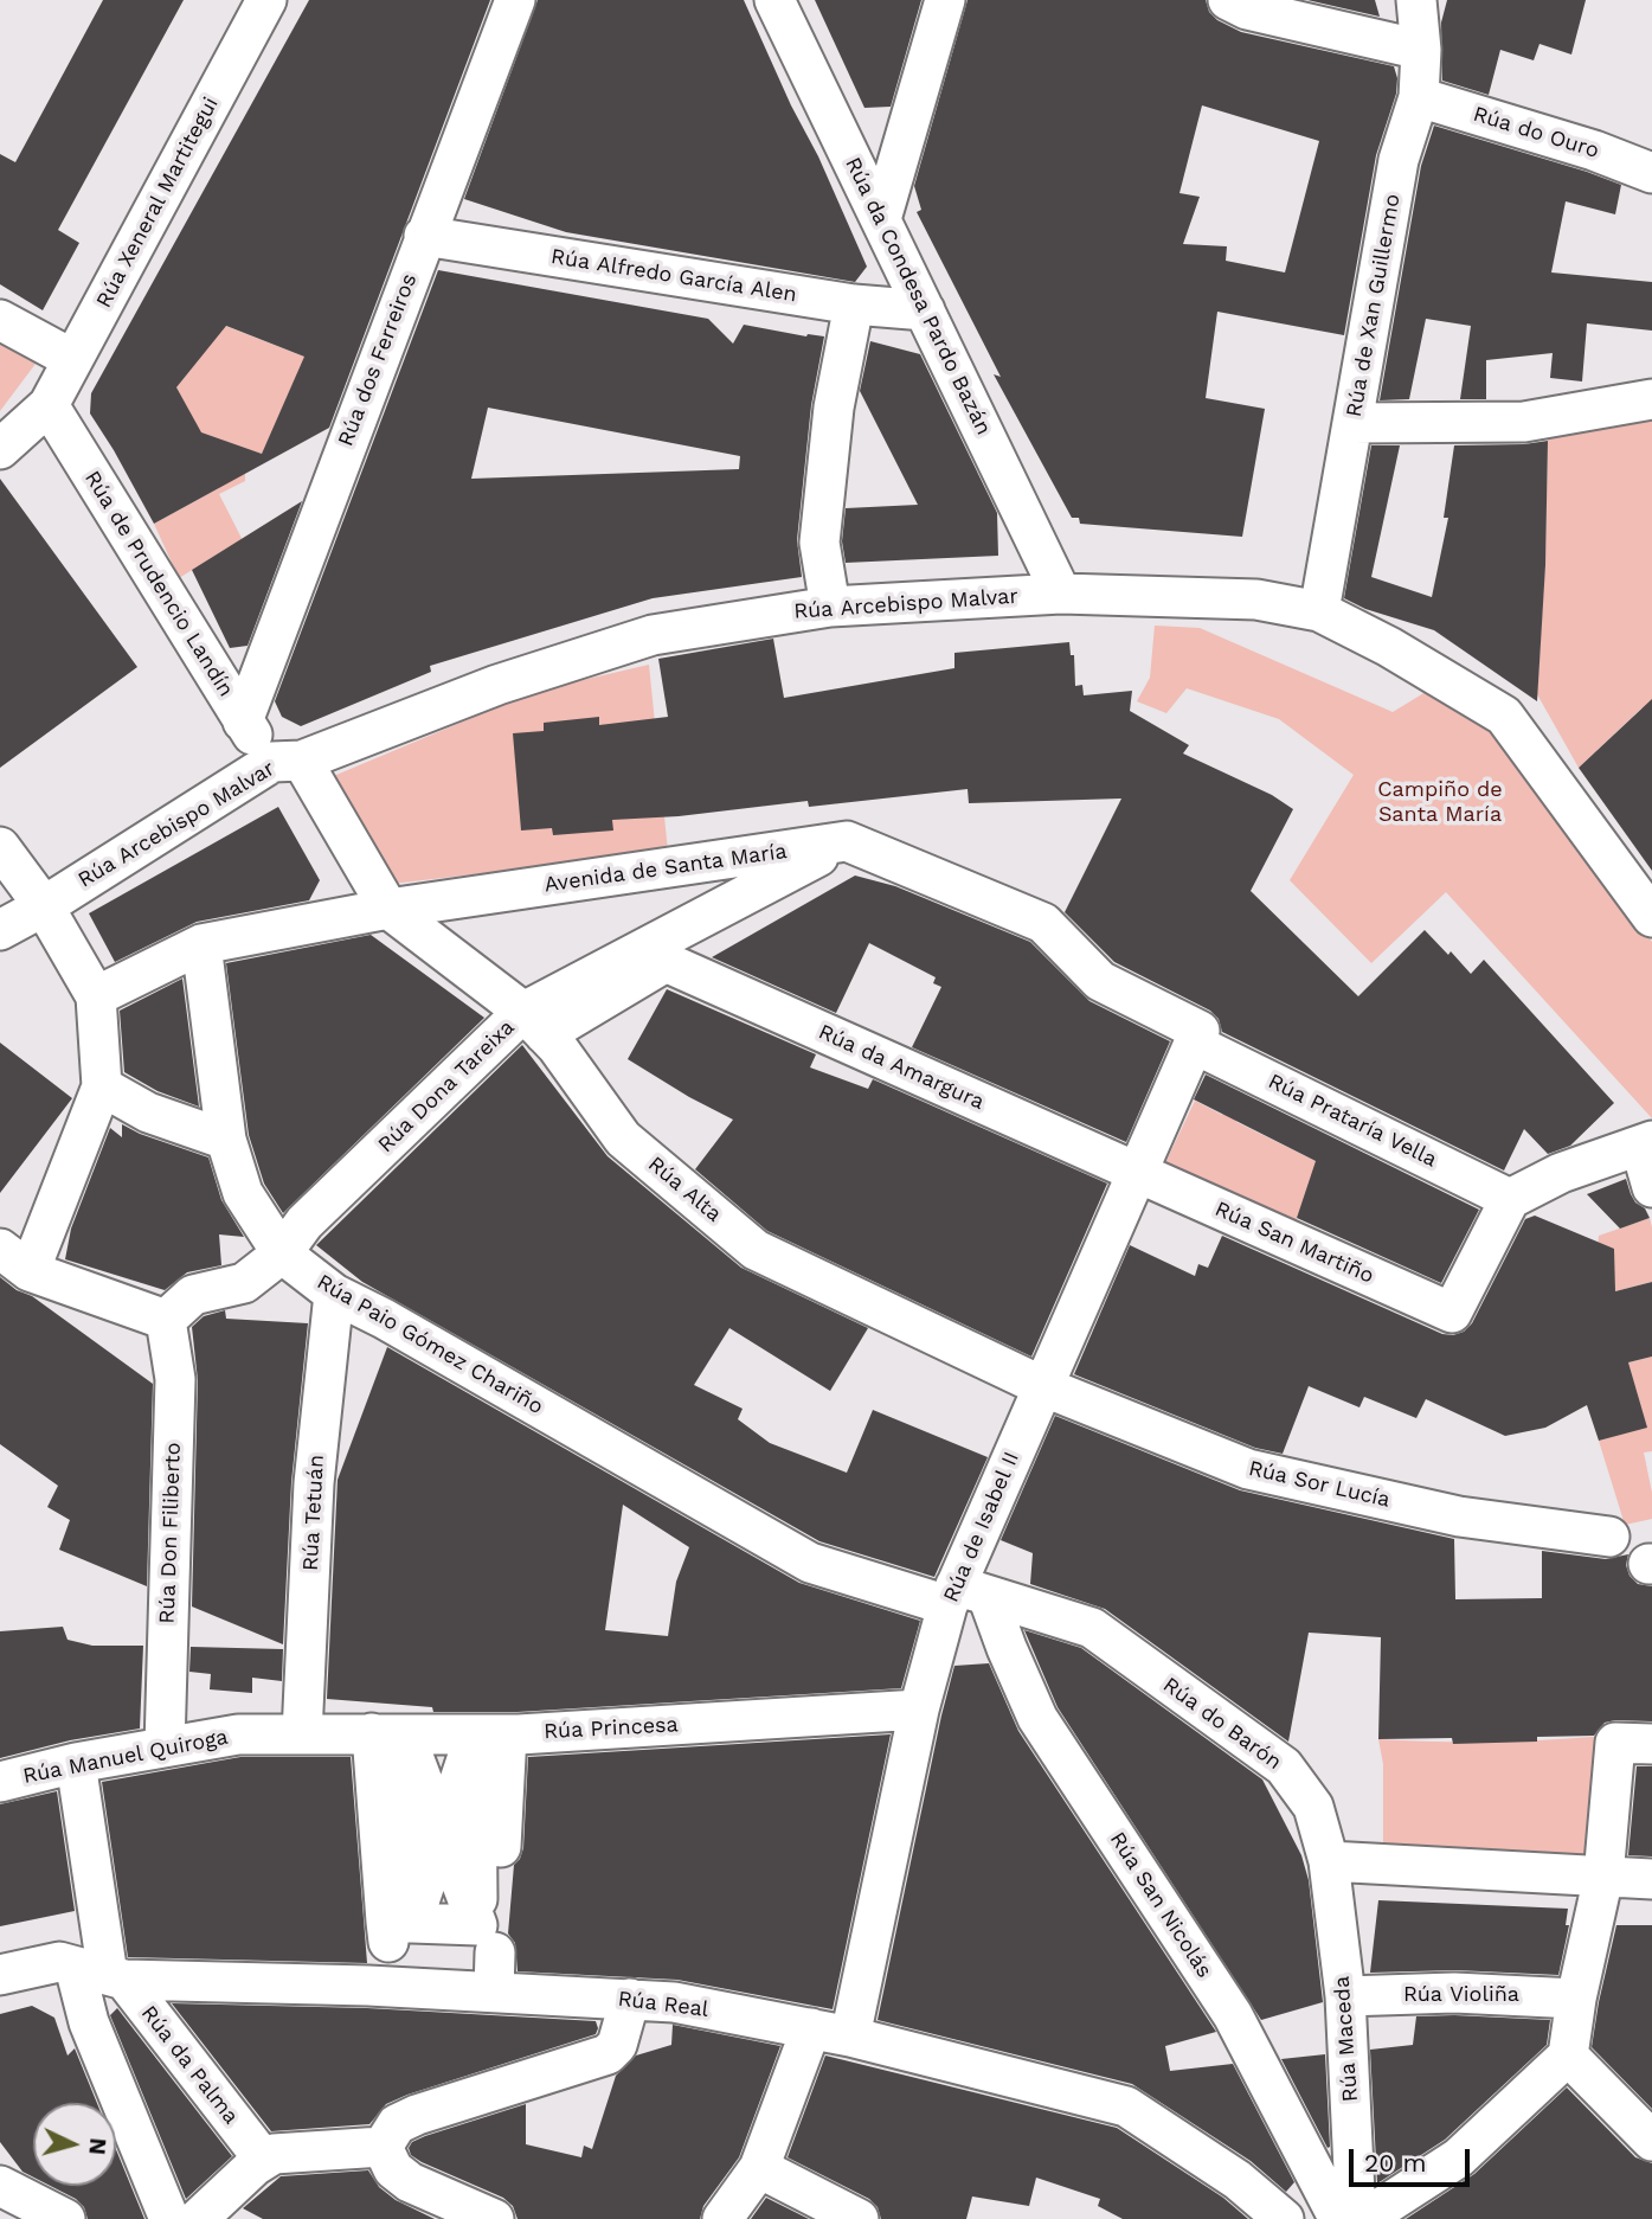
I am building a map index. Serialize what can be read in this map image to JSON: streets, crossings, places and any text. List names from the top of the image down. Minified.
{"streets":{"street":["Rúa do Ouro","Rúa Xeneral Martitegui","Rúa Alfredo García Alen","Rúa da Condesa Pardo Bazán","Rúa de Xan Guillermo","Rúa dos Ferreiros","Rúa de Prudencio Landín","Rúa Arcebispo Malvar","Avenida de Santa María","Rúa da Amargura","Rúa Dona Tareixa","Rúa Prataría Vella","Rúa Alta","Rúa San Martiño","Rúa Paio Gómez Chariño","Rúa Sor Lucía","Rúa Tetuán","Rúa de Isabel II","Rúa Don Filiberto","Rúa do Barón","Rúa Princesa","Rúa Manuel Quiroga","Rúa San Nicolás","Rúa Violiña","Rúa Real","Rúa Maceda","Rúa da Palma"]},"crossings":[["Rúa do Ouro","Rúa de Xan Guillermo"],["Rúa Xeneral Martitegui","Rúa de Prudencio Landín"],["Rúa Alfredo García Alen","Rúa da Condesa Pardo Bazán"],["Rúa Alfredo García Alen","Rúa dos Ferreiros"],["Rúa da Condesa Pardo Bazán","Rúa Arcebispo Malvar"],["Rúa de Xan Guillermo","Rúa Arcebispo Malvar"],["Rúa dos Ferreiros","Rúa de Prudencio Landín"],["Rúa de Prudencio Landín","Rúa Arcebispo Malvar"],["Rúa de Prudencio Landín","Avenida de Santa María"],["Rúa de Prudencio Landín","Rúa Alta"],["Avenida de Santa María","Rúa Dona Tareixa"],["Avenida de Santa María","Rúa Alta"],["Avenida de Santa María","Rúa Paio Gómez Chariño"],["Rúa da Amargura","Rúa San Martiño"],["Rúa da Amargura","Rúa de Isabel II"],["Rúa Dona Tareixa","Rúa Alta"],["Rúa Dona Tareixa","Rúa Paio Gómez Chariño"],["Rúa Dona Tareixa","Rúa Don Filiberto"],["Rúa Prataría Vella","Rúa San Martiño"],["Rúa Prataría Vella","Rúa de Isabel II"],["Rúa Alta","Rúa Sor Lucía"],["Rúa Alta","Rúa de Isabel II"],["Rúa San Martiño","Rúa de Isabel II"],["Rúa Paio Gómez Chariño","Rúa Tetuán"],["Rúa Paio Gómez Chariño","Rúa de Isabel II"],["Rúa Paio Gómez Chariño","Rúa do Barón"],["Rúa Paio Gómez Chariño","Rúa San Nicolás"],["Rúa Sor Lucía","Rúa de Isabel II"],["Rúa Tetuán","Rúa Princesa"],["Rúa Tetuán","Rúa Manuel Quiroga"],["Rúa de Isabel II","Rúa do Barón"],["Rúa de Isabel II","Rúa Princesa"],["Rúa de Isabel II","Rúa San Nicolás"],["Rúa de Isabel II","Rúa Real"],["Rúa Don Filiberto","Rúa Manuel Quiroga"],["Rúa do Barón","Rúa San Nicolás"],["Rúa do Barón","Rúa Maceda"],["Rúa Princesa","Rúa Manuel Quiroga"],["Rúa San Nicolás","Rúa Maceda"],["Rúa Violiña","Rúa Maceda"],["Rúa Real","Rúa da Palma"]],"parks":["Campiño de Santa María"],"scale_bar":"20 m","north":"right"}
